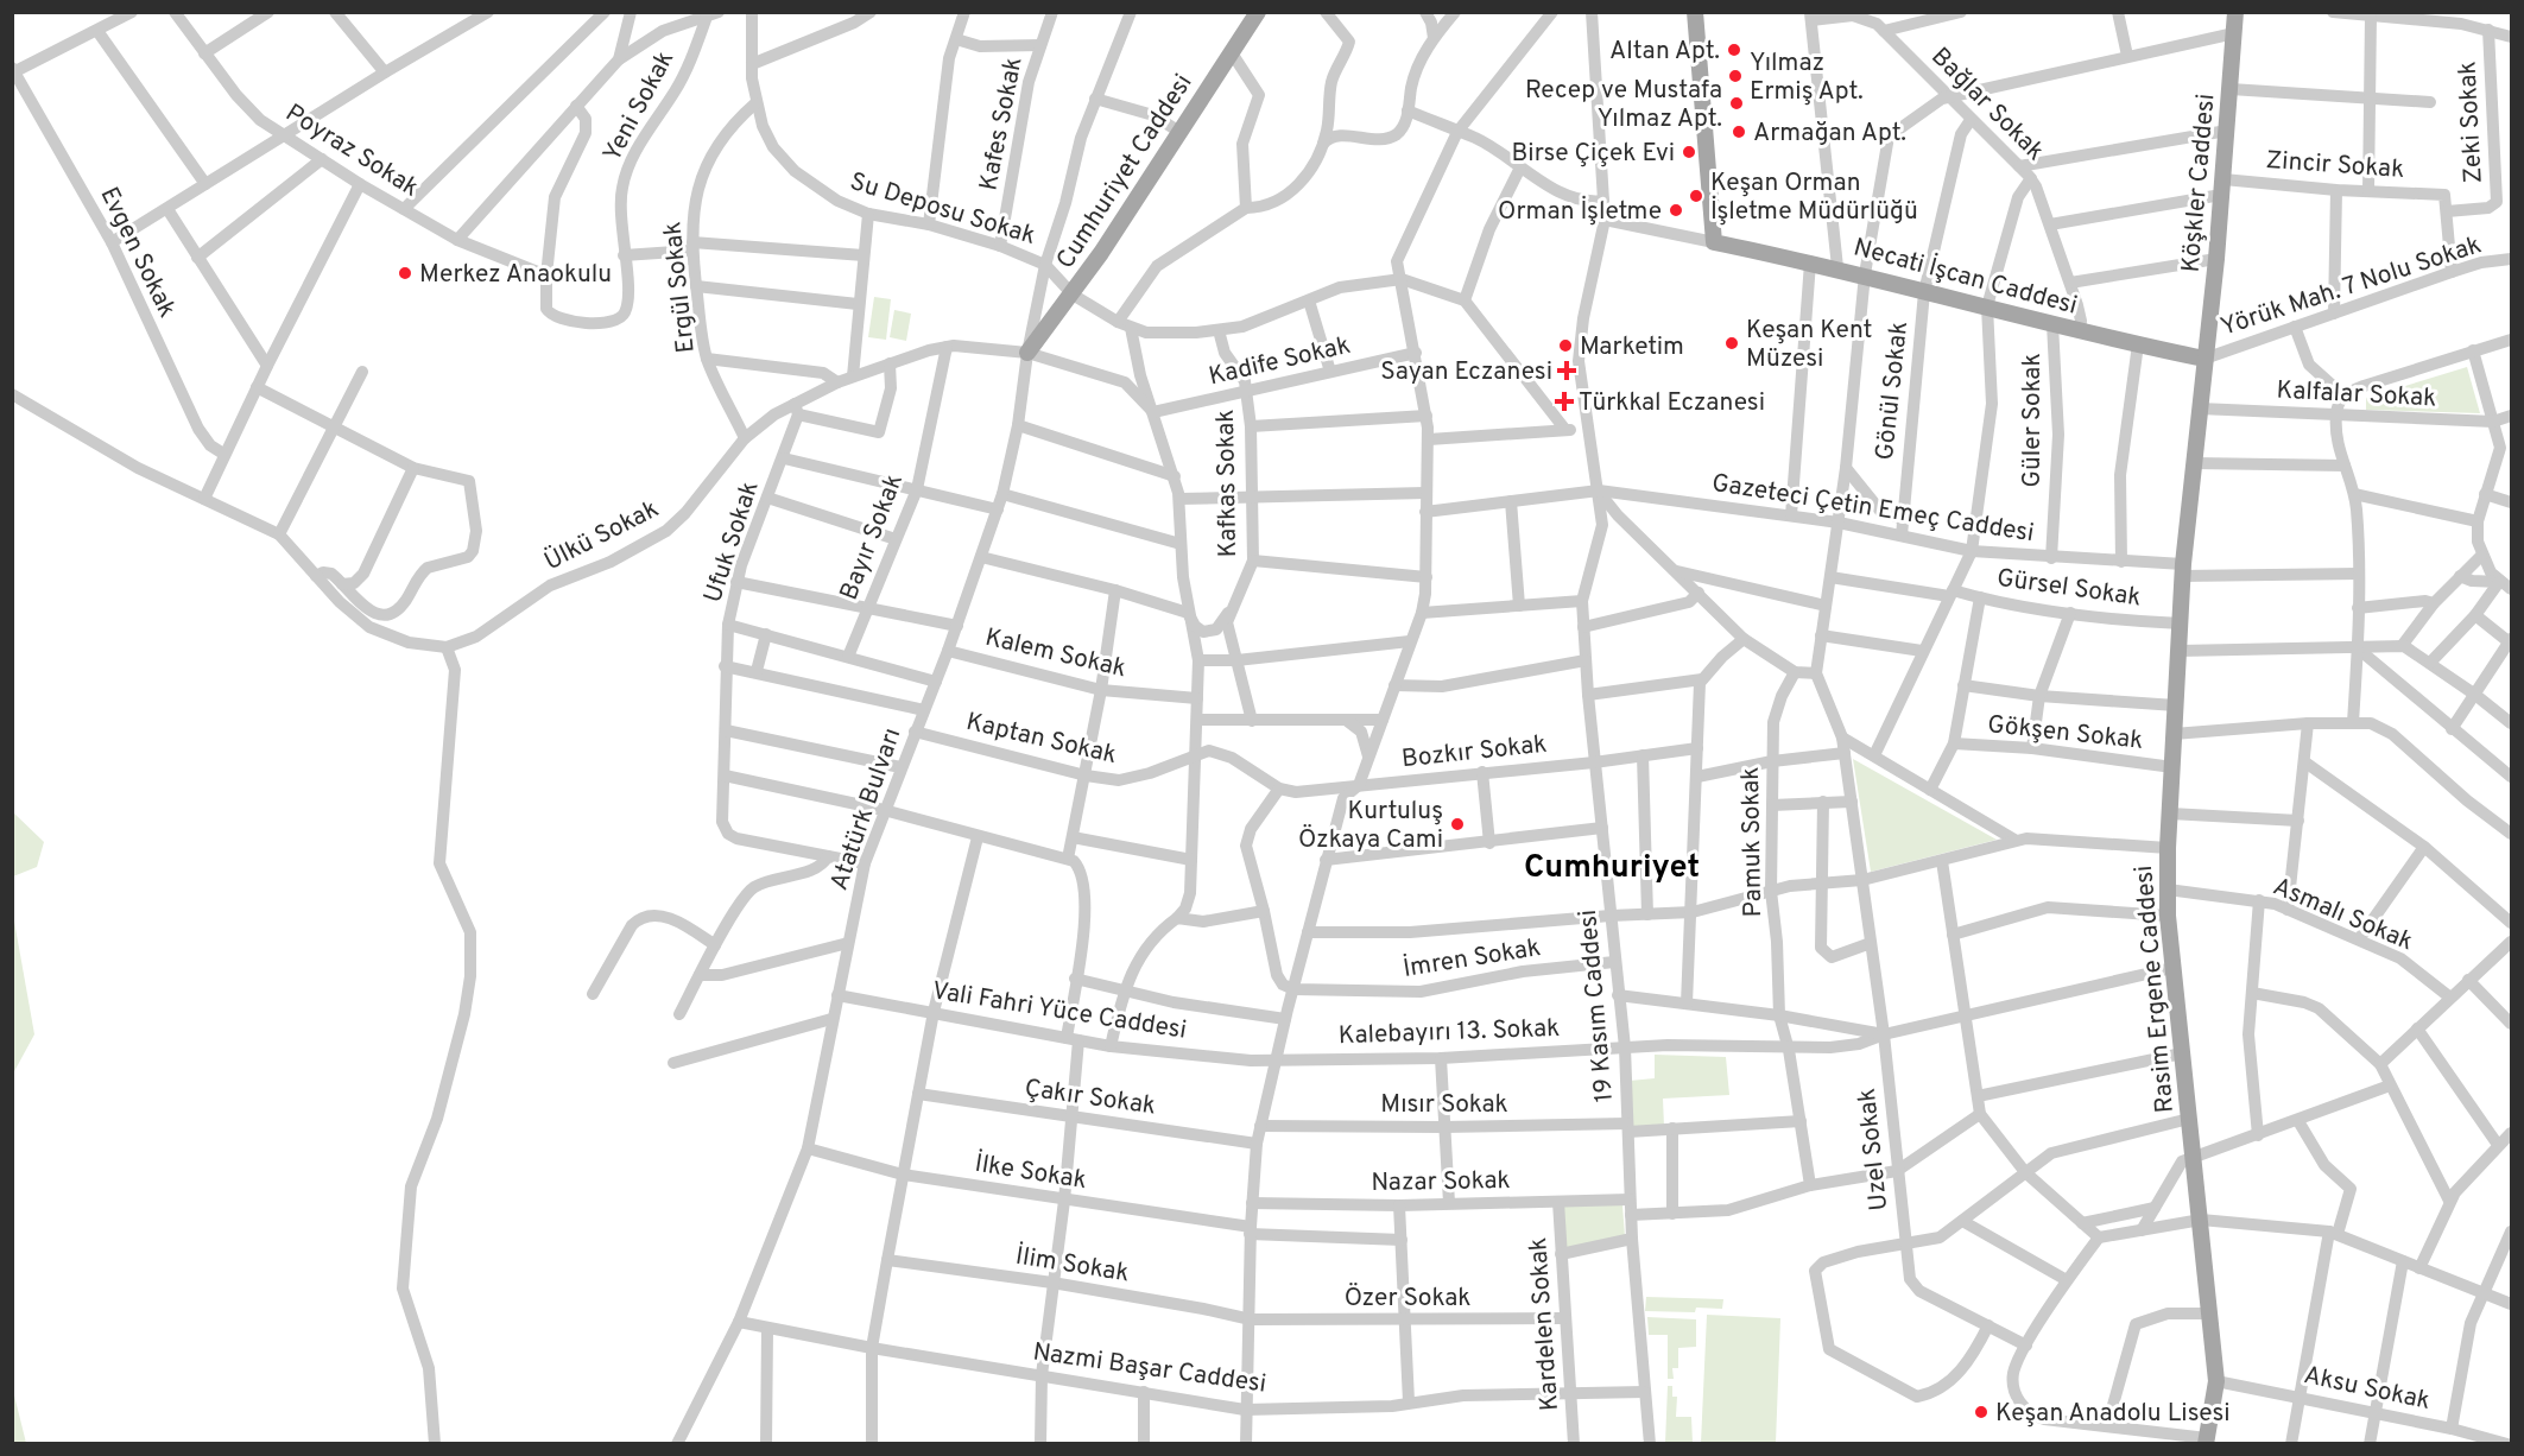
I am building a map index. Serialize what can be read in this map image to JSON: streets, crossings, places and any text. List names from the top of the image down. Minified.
{"streets":{"main road":["Cumhuriyet Caddesi","Köşkler Caddesi","Necati İşcan Caddesi","Rasim Ergene Caddesi"],"street":["Bağlar Sokak","Yeni Sokak","Zeki Sokak","Kafes Sokak","Poyraz Sokak","Zincir Sokak","Su Deposu Sokak","Evgen Sokak","Yörük Mah. 7 Nolu Sokak","Ergül Sokak","Kadife Sokak","Gönül Sokak","Kalfalar Sokak","Güler Sokak","Kafkas Sokak","Gazeteci Çetin Emeç Caddesi","Ülkü Sokak","Bayır Sokak","Ufuk Sokak","Gürsel Sokak","Kalem Sokak","Gökşen Sokak","Kaptan Sokak","Bozkır Sokak","Atatürk Bulvarı","Pamuk Sokak","Asmalı Sokak","İmren Sokak","19 Kasım Caddesi","Vali Fahri Yüce Caddesi","Kalebayırı 13. Sokak","Çakır Sokak","Mısır Sokak","Uzel Sokak","İlke Sokak","Nazar Sokak","İlim Sokak","Özer Sokak","Kardelen Sokak","Nazmi Başar Caddesi","Aksu Sokak"]},"crossings":[["Bağlar Sokak","Zincir Sokak"],["Bağlar Sokak","Necati İşcan Caddesi"],["Bağlar Sokak","Gönül Sokak"],["Yeni Sokak","Poyraz Sokak"],["Zeki Sokak","Zincir Sokak"],["Kafes Sokak","Su Deposu Sokak"],["Zincir Sokak","Köşkler Caddesi"],["Cumhuriyet Caddesi","Su Deposu Sokak"],["Cumhuriyet Caddesi","Ülkü Sokak"],["Cumhuriyet Caddesi","Atatürk Bulvarı"],["Köşkler Caddesi","Necati İşcan Caddesi"],["Köşkler Caddesi","Yörük Mah. 7 Nolu Sokak"],["Köşkler Caddesi","Rasim Ergene Caddesi"],["Su Deposu Sokak","Ergül Sokak"],["Su Deposu Sokak","Atatürk Bulvarı"],["Necati İşcan Caddesi","Yörük Mah. 7 Nolu Sokak"],["Necati İşcan Caddesi","Gönül Sokak"],["Necati İşcan Caddesi","Güler Sokak"],["Necati İşcan Caddesi","Rasim Ergene Caddesi"],["Yörük Mah. 7 Nolu Sokak","Rasim Ergene Caddesi"],["Ergül Sokak","Ülkü Sokak"],["Kadife Sokak","Kafkas Sokak"],["Kadife Sokak","Ülkü Sokak"],["Gönül Sokak","Gazeteci Çetin Emeç Caddesi"],["Kalfalar Sokak","Rasim Ergene Caddesi"],["Güler Sokak","Gazeteci Çetin Emeç Caddesi"],["Gazeteci Çetin Emeç Caddesi","Rasim Ergene Caddesi"],["Gazeteci Çetin Emeç Caddesi","19 Kasım Caddesi"],["Ülkü Sokak","Bayır Sokak"],["Ülkü Sokak","Ufuk Sokak"],["Ülkü Sokak","Atatürk Bulvarı"],["Gürsel Sokak","Rasim Ergene Caddesi"],["Kalem Sokak","Atatürk Bulvarı"],["Gökşen Sokak","Rasim Ergene Caddesi"],["Kaptan Sokak","Atatürk Bulvarı"],["Bozkır Sokak","19 Kasım Caddesi"],["Atatürk Bulvarı","Vali Fahri Yüce Caddesi"],["Atatürk Bulvarı","İlke Sokak"],["Atatürk Bulvarı","Nazmi Başar Caddesi"],["Pamuk Sokak","Kalebayırı 13. Sokak"],["Pamuk Sokak","Mısır Sokak"],["Asmalı Sokak","Rasim Ergene Caddesi"],["İmren Sokak","19 Kasım Caddesi"],["Rasim Ergene Caddesi","Kalebayırı 13. Sokak"],["Rasim Ergene Caddesi","Aksu Sokak"],["19 Kasım Caddesi","Kalebayırı 13. Sokak"],["19 Kasım Caddesi","Mısır Sokak"],["19 Kasım Caddesi","Nazar Sokak"],["19 Kasım Caddesi","Nazmi Başar Caddesi"],["Vali Fahri Yüce Caddesi","Kalebayırı 13. Sokak"],["Kalebayırı 13. Sokak","Uzel Sokak"],["Nazar Sokak","Kardelen Sokak"],["İlim Sokak","Özer Sokak"],["Özer Sokak","Kardelen Sokak"],["Kardelen Sokak","Nazmi Başar Caddesi"]],"districts":["Cumhuriyet"],"places":{"other":["Altan Apt.","Yılmaz Ermiş Apt.","Recep ve Mustafa Yılmaz Apt.","Armağan Apt.","Birse Çiçek Evi","Keşan Orman İşletme Müdürlüğü","Orman İşletme","Merkez Anaokulu","Keşan Kent Müzesi","Marketim","Kurtuluş Özkaya Cami","Keşan Anadolu Lisesi"],"health":["Sayan Eczanesi","Türkkal Eczanesi"]}}
